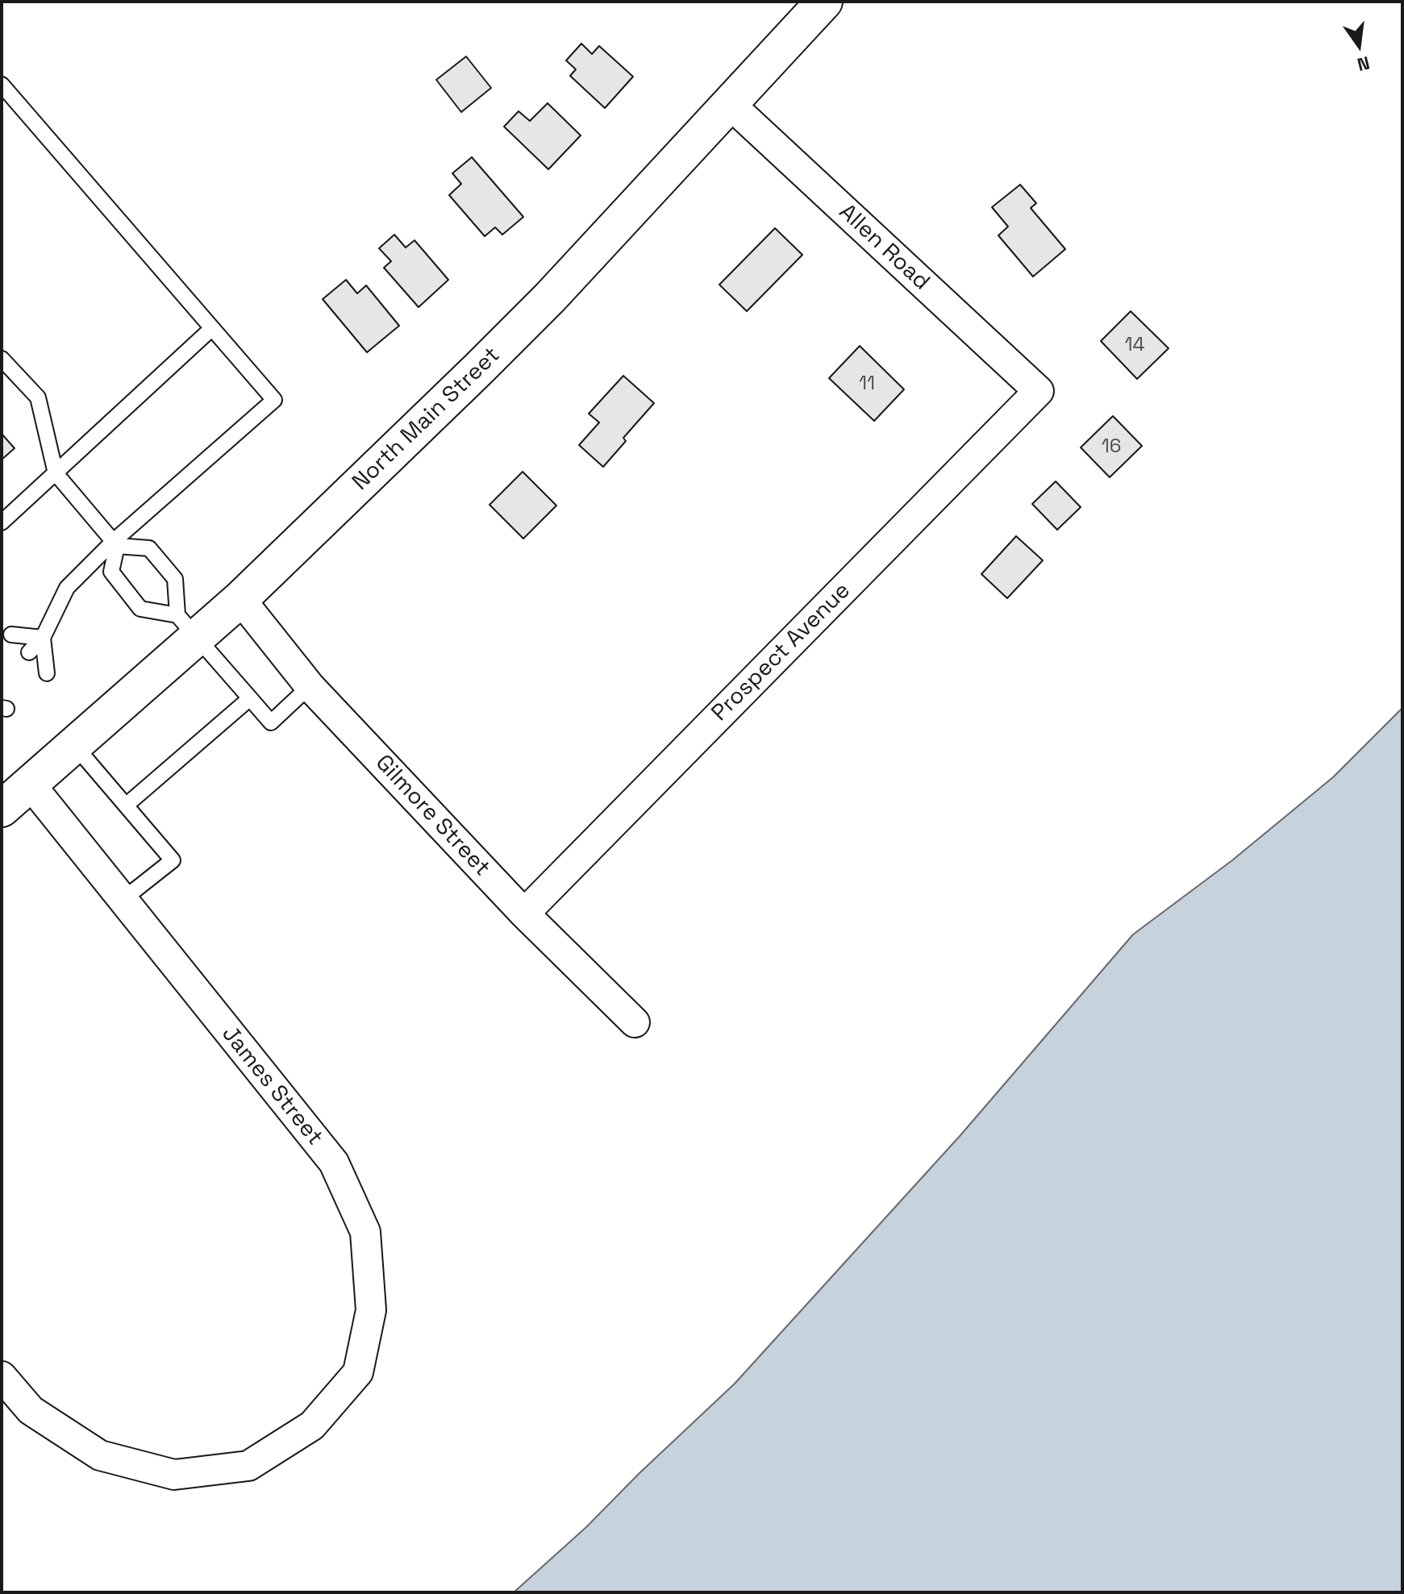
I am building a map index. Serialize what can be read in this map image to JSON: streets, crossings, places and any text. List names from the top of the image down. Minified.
{"streets":{"main road":["North Main Street"],"street":["Allen Road","Prospect Avenue","Gilmore Street","James Street"]},"crossings":[["Allen Road","North Main Street"],["Allen Road","Prospect Avenue"],["North Main Street","Gilmore Street"],["North Main Street","James Street"],["Prospect Avenue","Gilmore Street"]],"house_numbers":["14","11","16"],"north":"bottom"}
